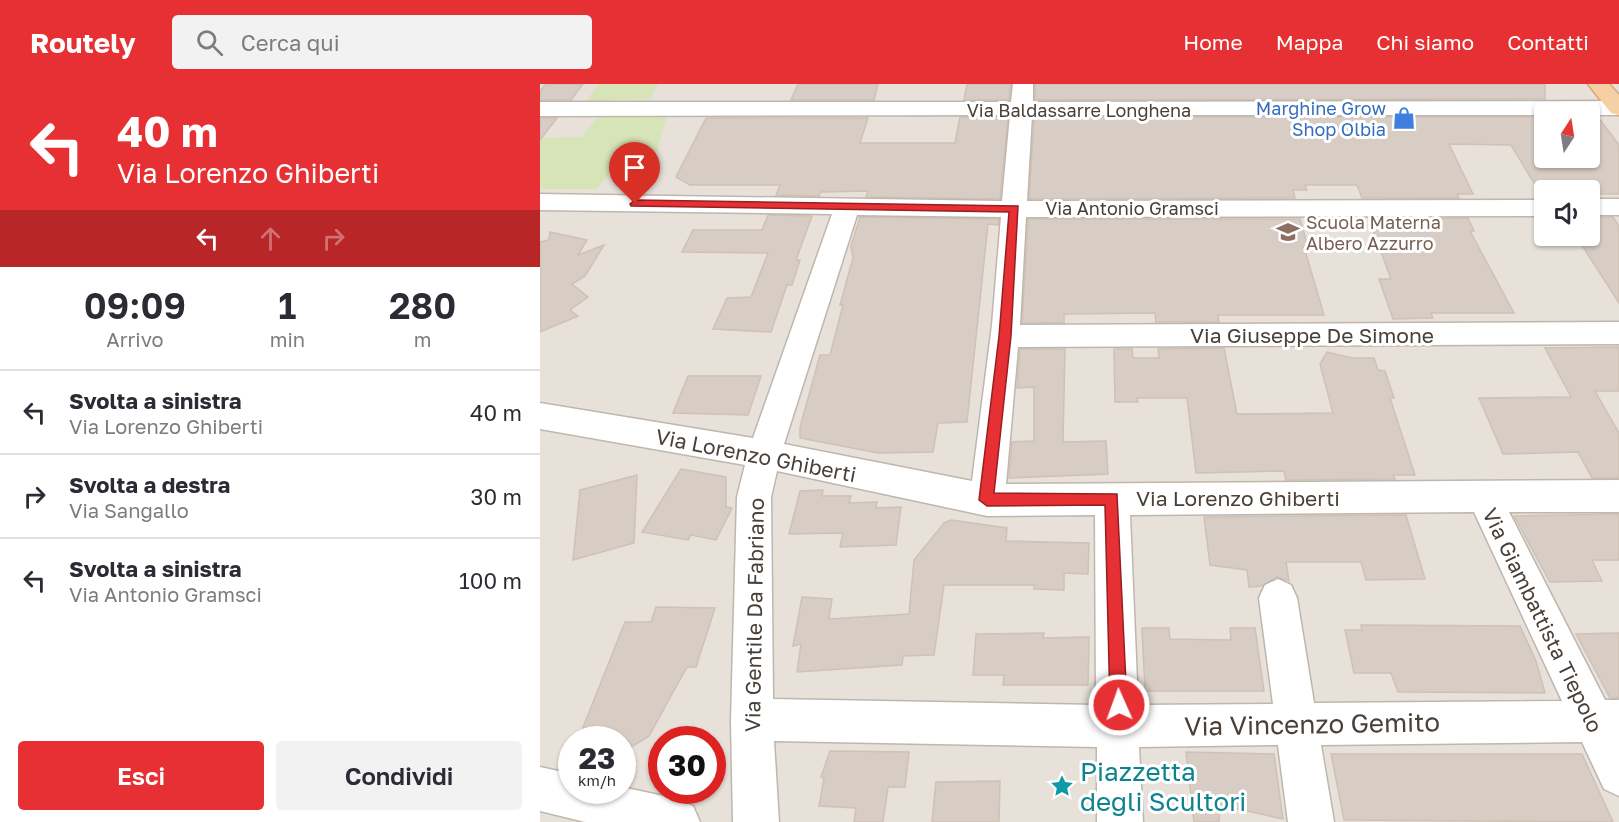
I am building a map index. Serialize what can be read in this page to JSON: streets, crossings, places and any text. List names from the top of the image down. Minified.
{"streets":{"street":["Via Baldassarre Longhena","Via Antonio Gramsci","Via Giuseppe De Simone","Via Lorenzo Ghiberti","Via Gentile Da Fabriano","Via Giambattista Tiepolo","Via Vincenzo Gemito"]},"crossings":[["Via Antonio Gramsci","Via Gentile Da Fabriano"],["Via Lorenzo Ghiberti","Via Gentile Da Fabriano"],["Via Lorenzo Ghiberti","Via Giambattista Tiepolo"],["Via Gentile Da Fabriano","Via Vincenzo Gemito"],["Via Giambattista Tiepolo","Via Vincenzo Gemito"]],"places":{"shop":["Marghine Grow Shop Olbia"],"school or university":["Scuola Materna Albero Azzurro"],"place":["Piazzetta degli Scultori"]},"north":"top","page":{"header":"Routely","search":"Cerca qui","nav":["Home","Mappa","Chi siamo","Contatti"],"turn":["40 m","Via Lorenzo Ghiberti"],"eta":["09:09","Arrivo","1","min","280","m"],"list":[{"name":"Svolta a sinistra","note":"Via Lorenzo Ghiberti","value":"40 m"},{"name":"Svolta a destra","note":"Via Sangallo","value":"30 m"},{"name":"Svolta a sinistra","note":"Via Antonio Gramsci","value":"100 m"}],"speed":"23 km/h","limit":"30","buttons":["Esci","Condividi"]}}
